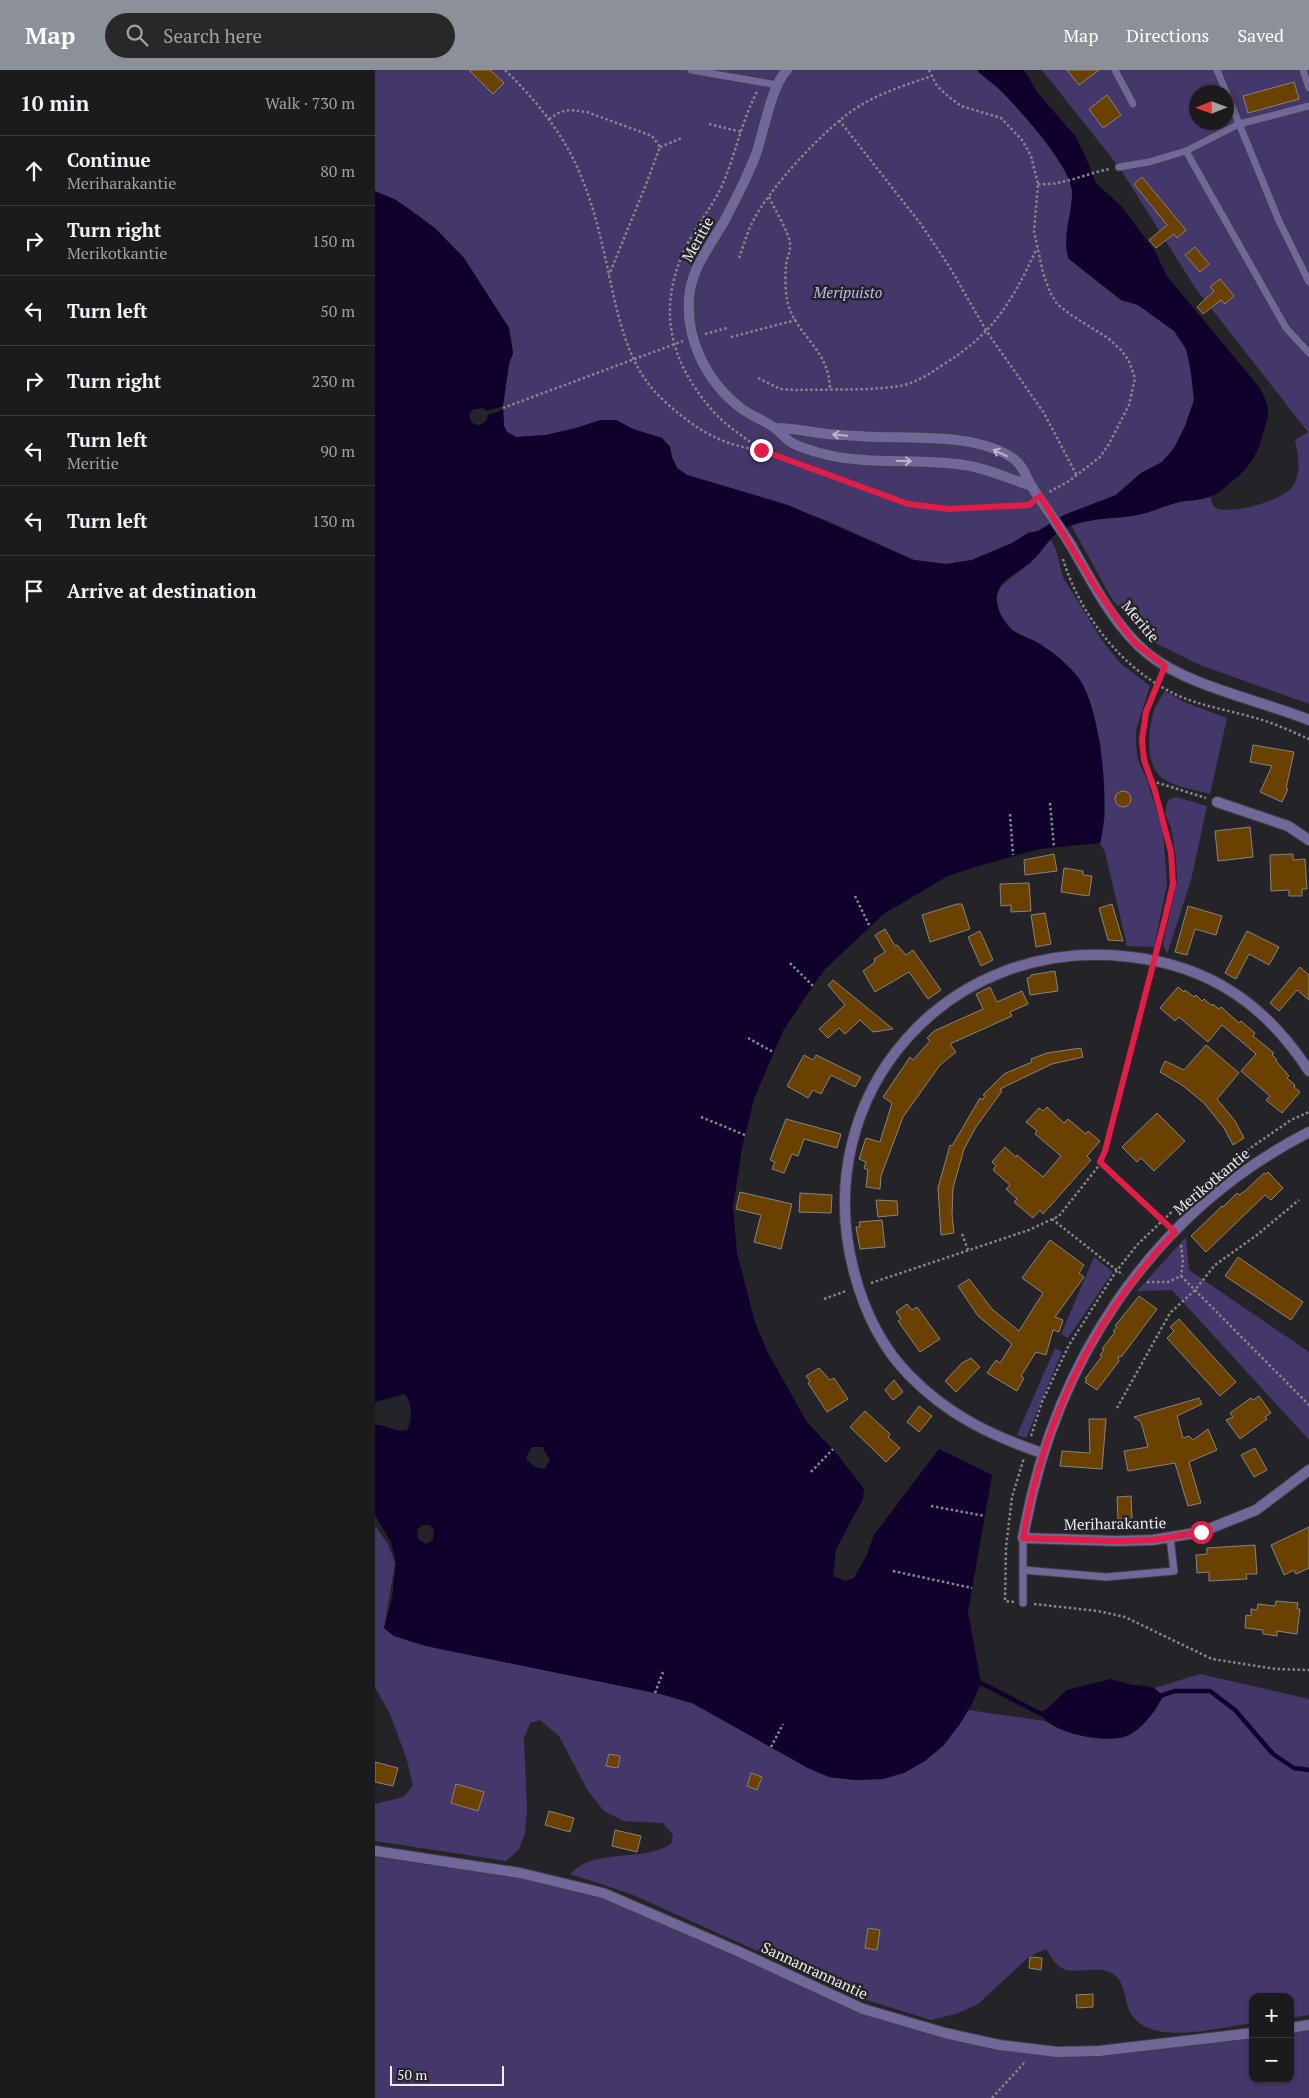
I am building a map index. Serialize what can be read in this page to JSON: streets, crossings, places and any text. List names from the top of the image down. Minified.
{"streets":{"street":["Meritie","Merikotkantie","Meriharakantie","Sannanrannantie"]},"crossings":[["Merikotkantie","Meriharakantie"]],"parks":["Meripuisto"],"scale_bar":"50 m","north":"left","page":{"header":"Map","search":"Search here","nav":["Map","Directions","Saved"],"heading":["10 min","Walk · 730 m"],"list":[["Continue","Meriharakantie","80 m"],["Turn right","Merikotkantie","150 m"],["Turn left","50 m"],["Turn right","230 m"],["Turn left","Meritie","90 m"],["Turn left","130 m"],"Arrive at destination"],"map_buttons":["+","−"],"scale":"50 m"}}
